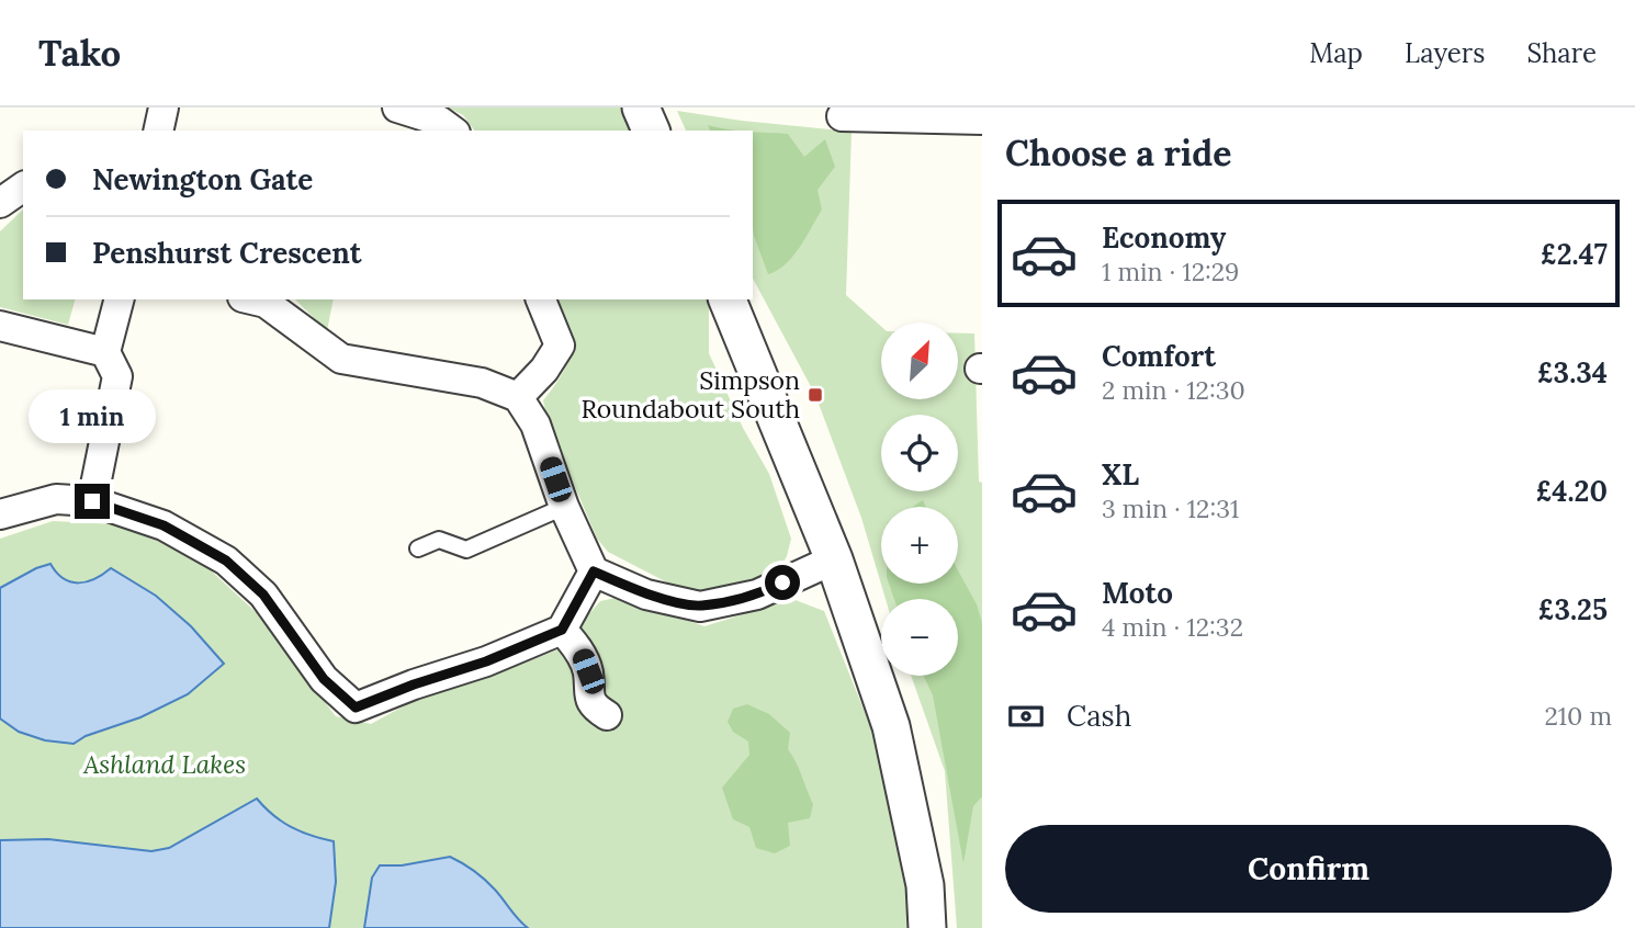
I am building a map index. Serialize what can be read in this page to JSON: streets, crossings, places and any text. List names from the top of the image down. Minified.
{"parks":["Ashland Lakes"],"places":{"transit":["Simpson Roundabout South"]},"north":"top right","page":{"header":"Tako","nav":["Map","Layers","Share"],"heading":"Choose a ride","banner":["Newington Gate","Penshurst Crescent"],"list":[{"name":"Economy","note":"1 min · 12:29","value":"£2.47"},{"name":"Comfort","note":"2 min · 12:30","value":"£3.34"},{"name":"XL","note":"3 min · 12:31","value":"£4.20"},{"name":"Moto","note":"4 min · 12:32","value":"£3.25"}],"map_buttons":["+","−"],"bubble":"1 min","pay":["Cash","210 m"],"buttons":"Confirm"}}
